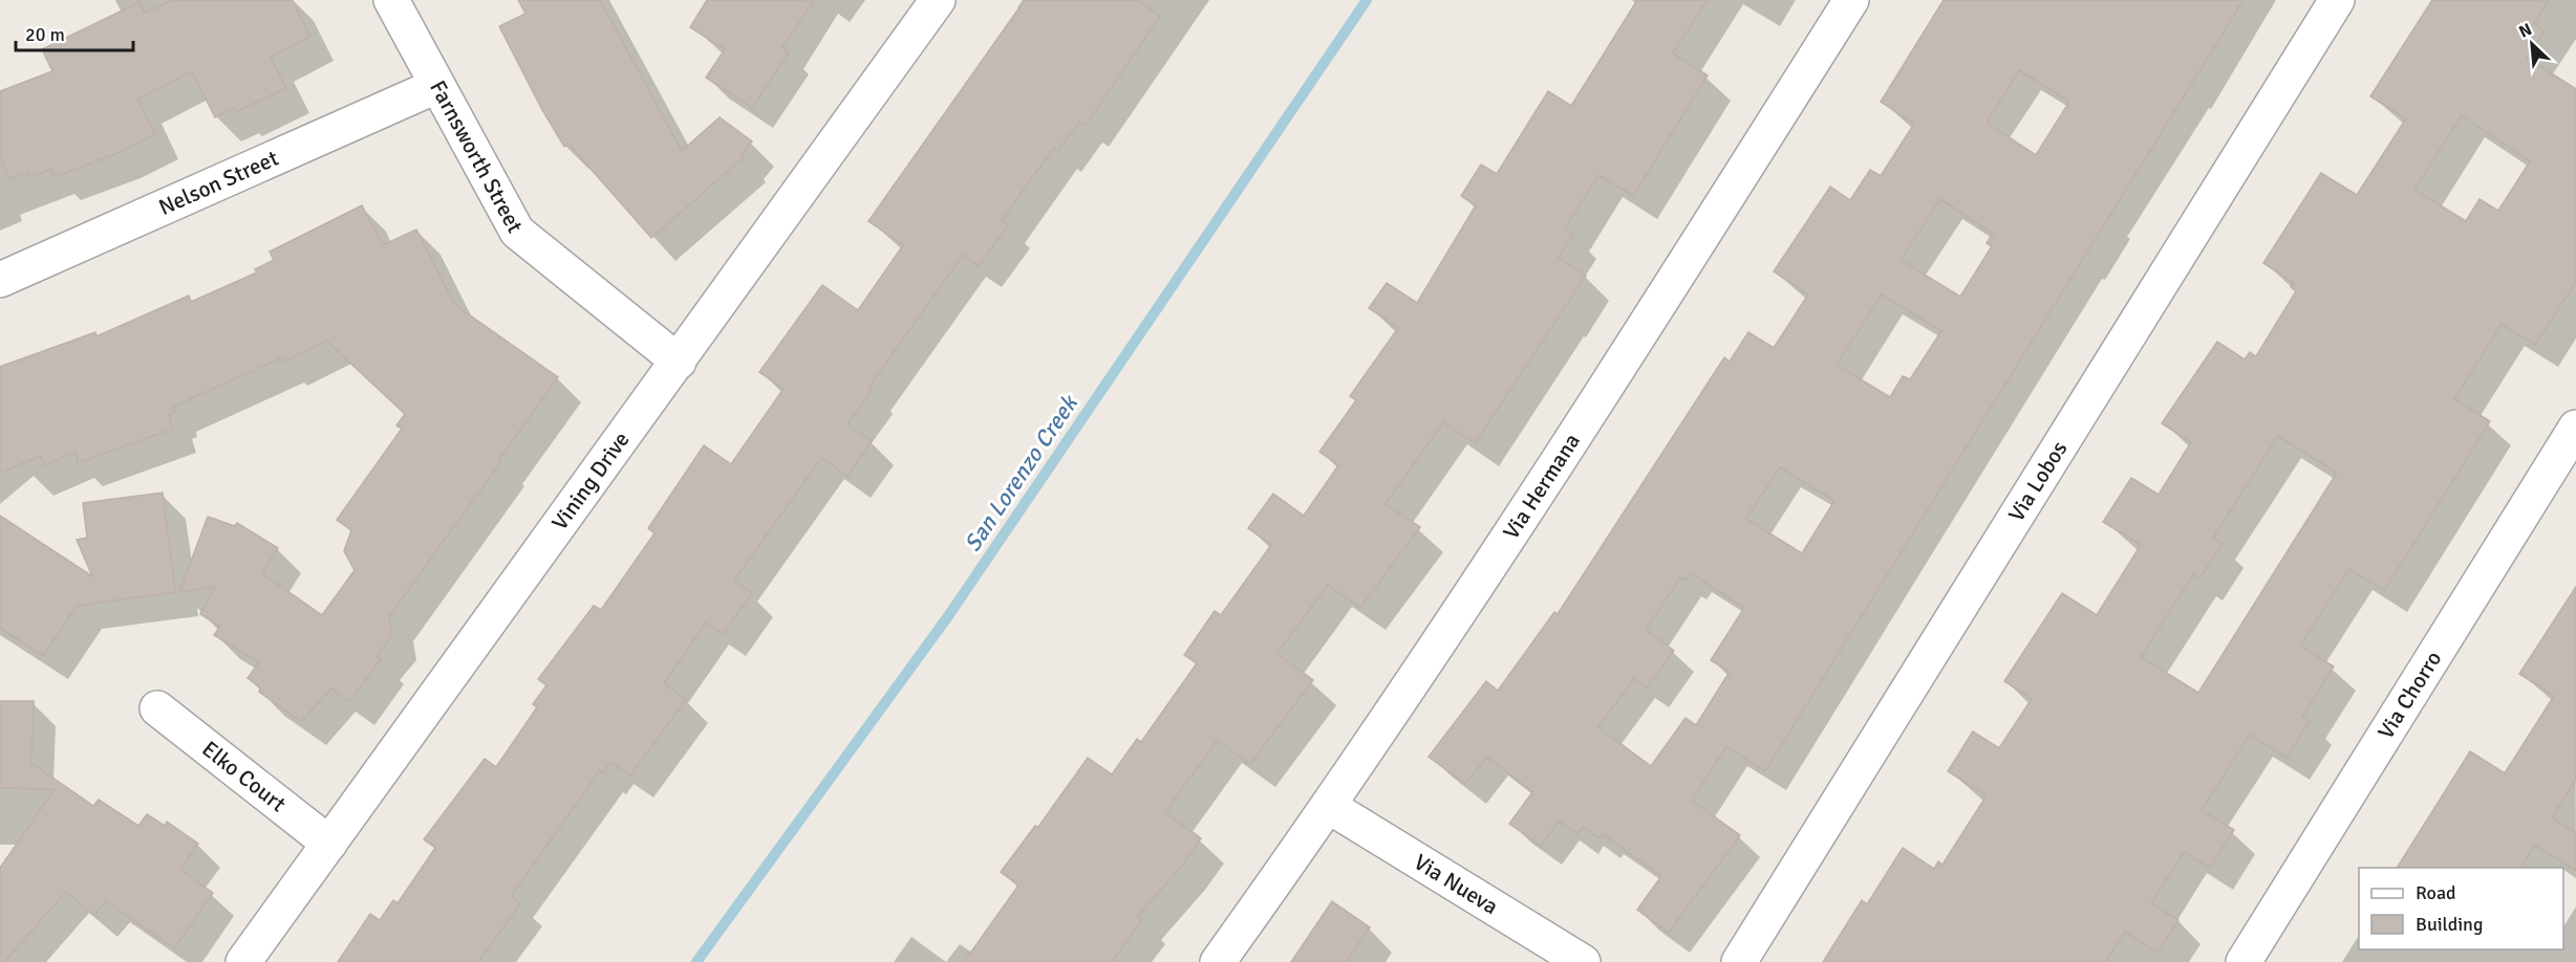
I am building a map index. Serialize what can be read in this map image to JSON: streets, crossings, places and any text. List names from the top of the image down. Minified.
{"streets":{"street":["Farnsworth Street","Nelson Street","Vining Drive","Via Lobos","Via Hermana","Via Chorro","Elko Court","Via Nueva"]},"crossings":[["Farnsworth Street","Nelson Street"],["Farnsworth Street","Vining Drive"],["Vining Drive","Elko Court"],["Via Hermana","Via Nueva"]],"water":["San Lorenzo Creek"],"legend":["Road","Building"],"scale_bar":"20 m","north":"top left"}
